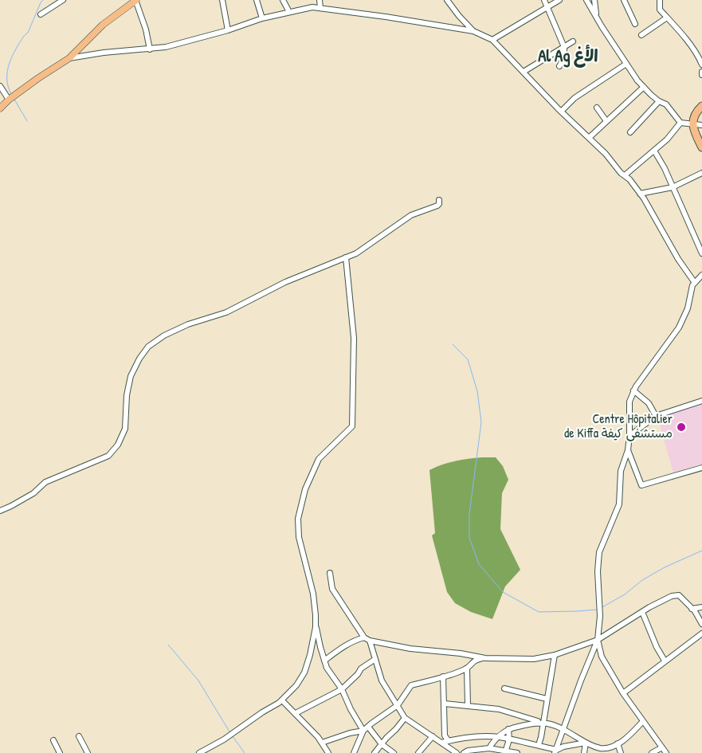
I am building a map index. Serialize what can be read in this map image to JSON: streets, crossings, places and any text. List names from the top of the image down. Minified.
{"districts":["Al Ag الأغ"],"places":["Centre Hôpitalier de Kiffa مستشفى كيفة"]}
